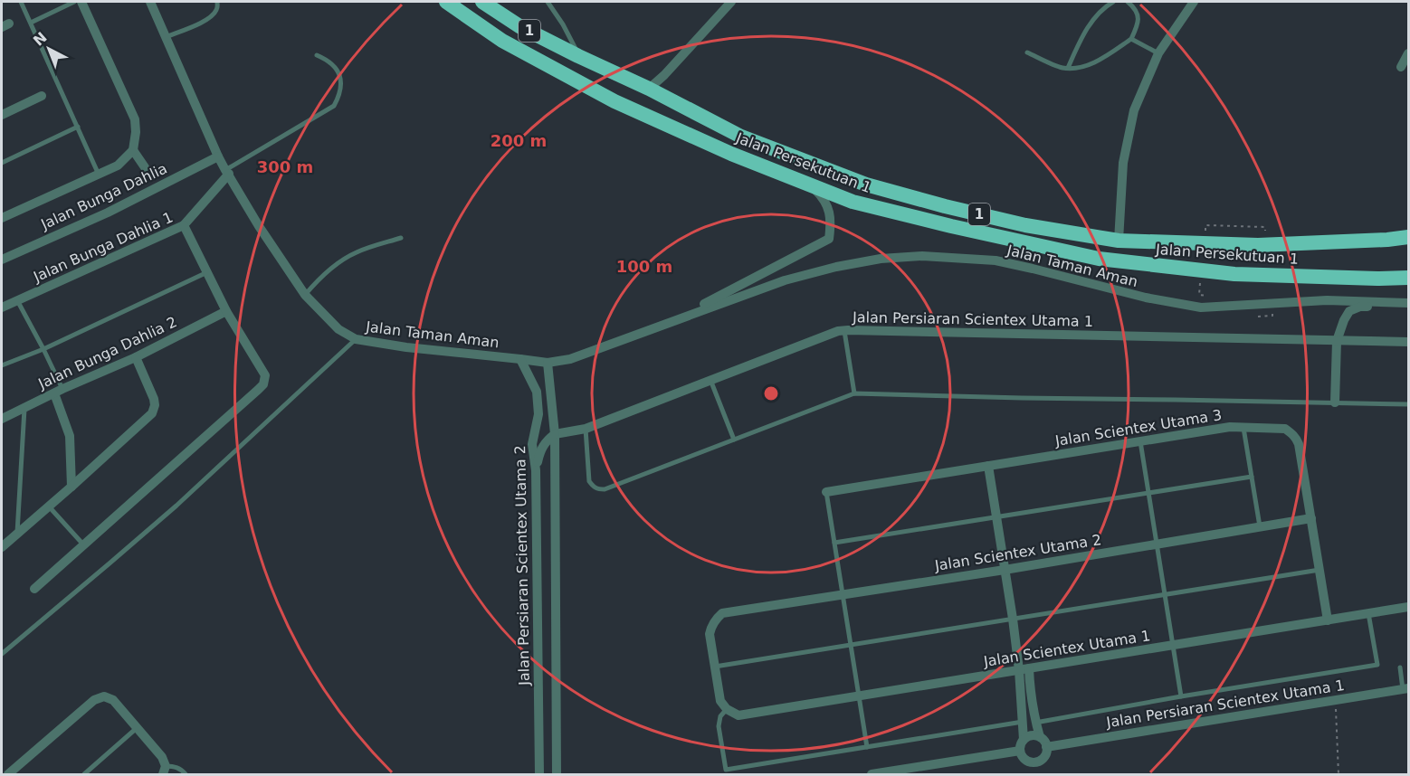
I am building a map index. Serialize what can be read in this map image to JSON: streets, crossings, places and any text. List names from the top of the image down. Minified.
{"streets":{"highway":["1","Jalan Persekutuan 1"],"street":["Jalan Bunga Dahlia","Jalan Bunga Dahlia 1","Jalan Taman Aman","Jalan Persiaran Scientex Utama 1","Jalan Bunga Dahlia 2","Jalan Scientex Utama 3","Jalan Scientex Utama 2","Jalan Persiaran Scientex Utama 2","Jalan Scientex Utama 1"]},"crossings":[["Jalan Persekutuan 1","Jalan Taman Aman"],["Jalan Bunga Dahlia","Jalan Taman Aman"],["Jalan Bunga Dahlia 1","Jalan Taman Aman"],["Jalan Taman Aman","Jalan Persiaran Scientex Utama 2"],["Jalan Scientex Utama 3","Jalan Scientex Utama 2"]],"north":"top left","rings":["200 m","300 m","100 m"]}
